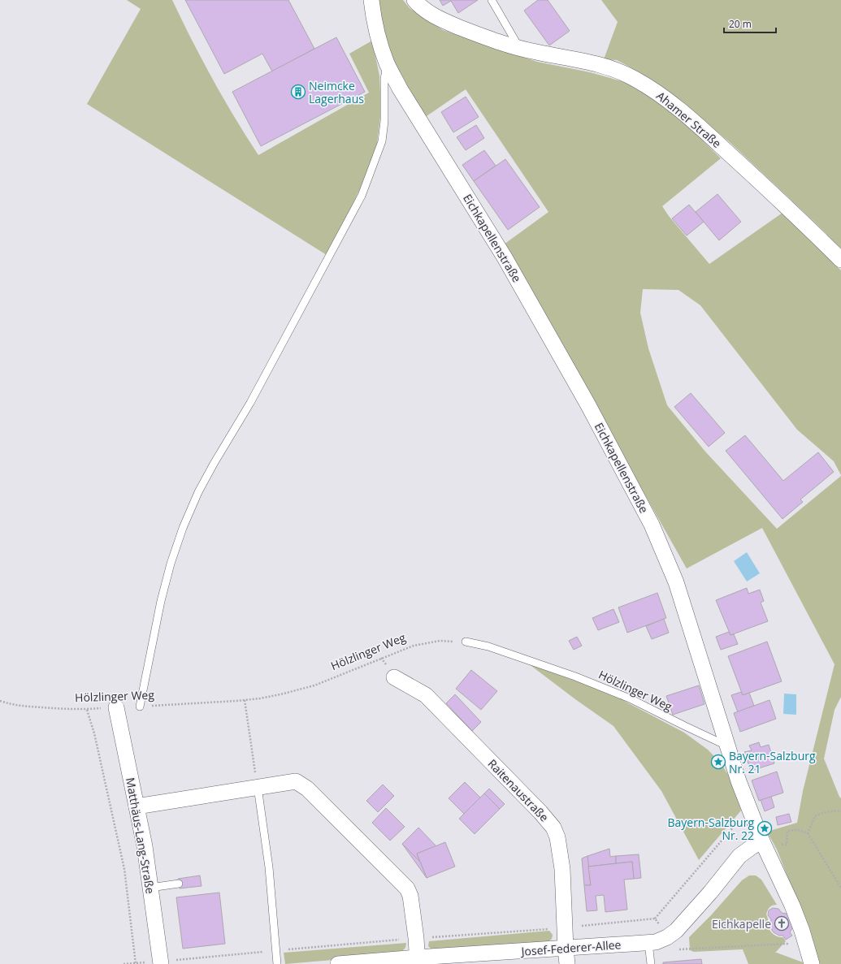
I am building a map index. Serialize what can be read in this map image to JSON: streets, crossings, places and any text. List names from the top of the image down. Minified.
{"streets":{"street":["Ahamer Straße","Eichkapellenstraße","Raitenaustraße","Matthäus-Lang-Straße","Josef-Federer-Allee"],"lane":["Hölzlinger Weg"]},"crossings":[["Eichkapellenstraße","Hölzlinger Weg"],["Eichkapellenstraße","Josef-Federer-Allee"],["Hölzlinger Weg","Matthäus-Lang-Straße"],["Raitenaustraße","Josef-Federer-Allee"]],"places":{"building":["Neimcke Lagerhaus"],"place":["Bayern-Salzburg Nr. 21","Bayern-Salzburg Nr. 22"],"church":["Eichkapelle"]},"scale_bar":"20 m"}
